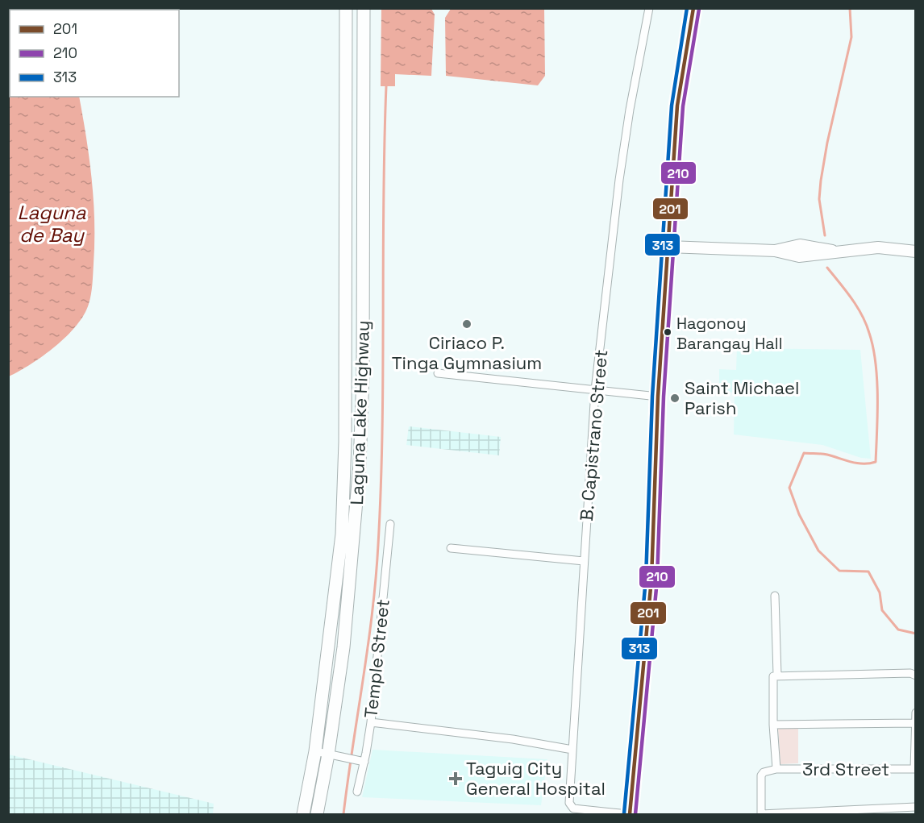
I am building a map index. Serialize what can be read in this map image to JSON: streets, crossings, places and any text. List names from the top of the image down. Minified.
{"streets":{"main road":["Laguna Lake Highway"],"street":["B. Capistrano Street","Temple Street","3rd Street"]},"water":["Laguna de Bay"],"places":{"other":["Ciriaco P. Tinga Gymnasium","Hagonoy Barangay Hall","Saint Michael Parish"],"health":["Taguig City General Hospital"]},"lines":["transit line 201","transit line 313","transit line 210"],"legend":["201","210","313"]}
